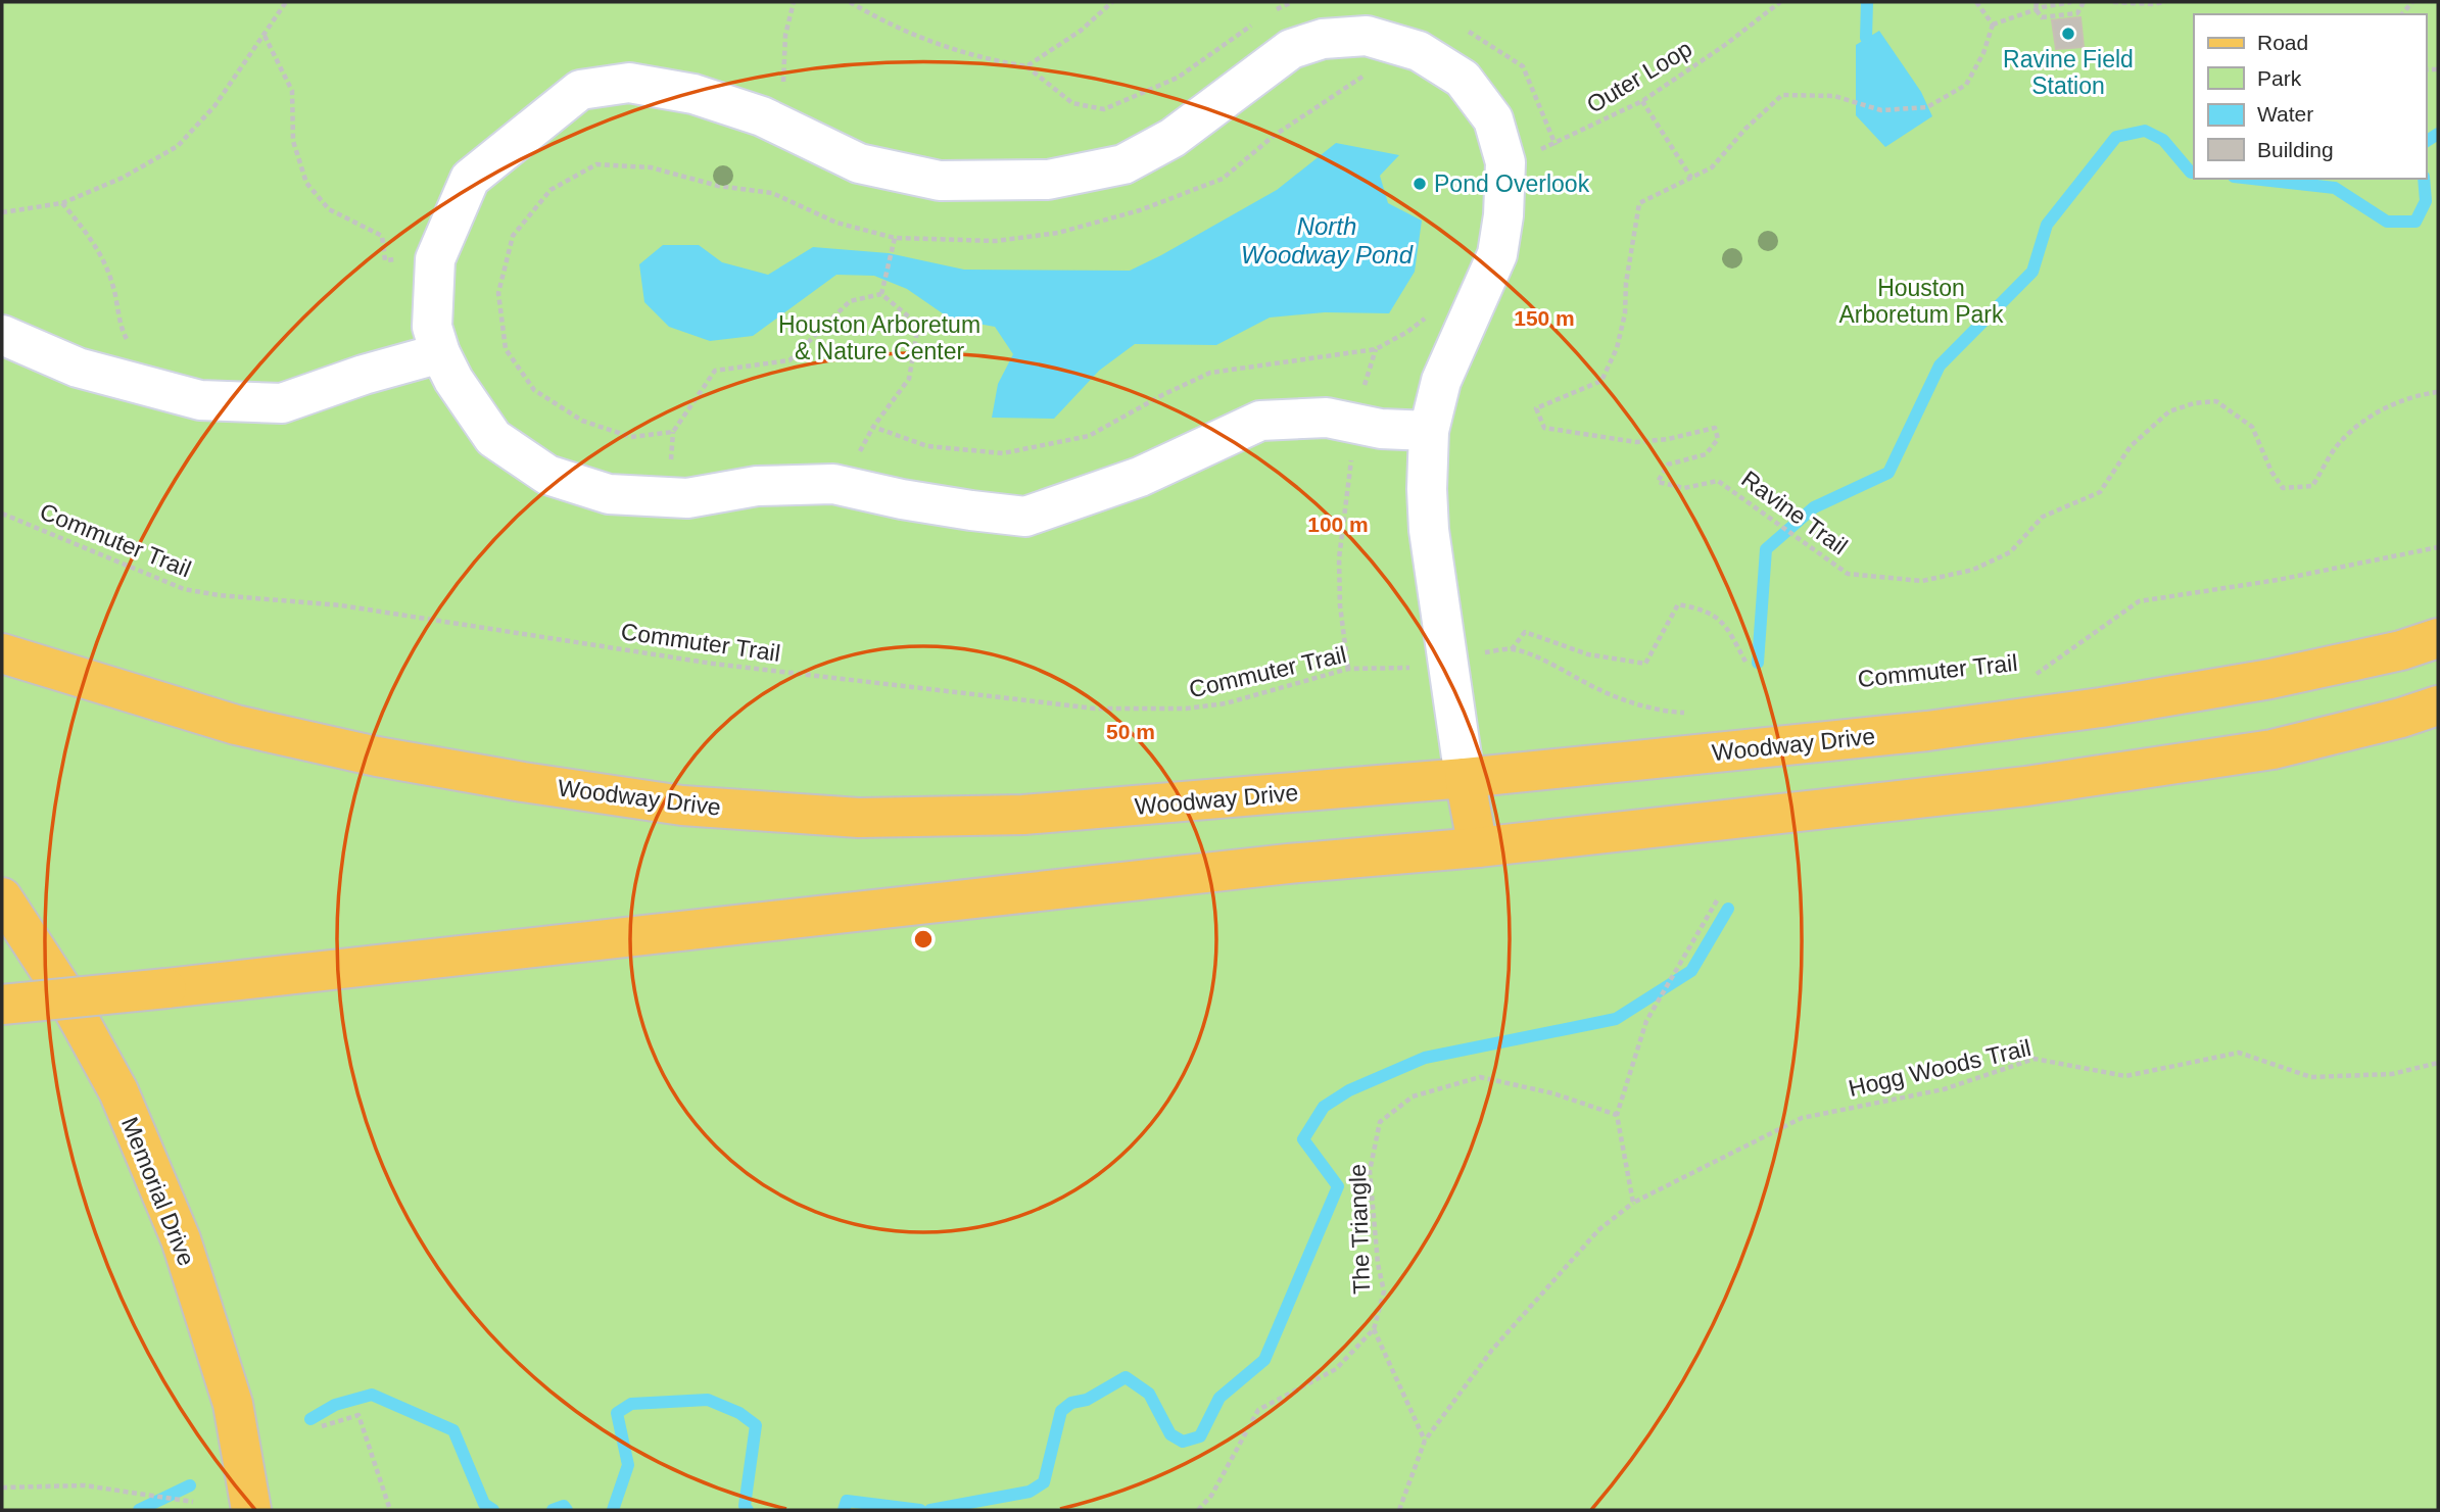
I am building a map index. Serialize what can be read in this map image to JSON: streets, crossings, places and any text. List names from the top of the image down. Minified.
{"streets":{"main road":["Woodway Drive","Memorial Drive"],"path":["Outer Loop","Ravine Trail","Commuter Trail","Hogg Woods Trail","The Triangle"]},"water":["North Woodway Pond"],"parks":["Houston Arboretum Park","Houston Arboretum & Nature Center"],"places":["Ravine Field Station","Pond Overlook"],"legend":["Road","Park","Water","Building"],"rings":["150 m","100 m","50 m"]}
